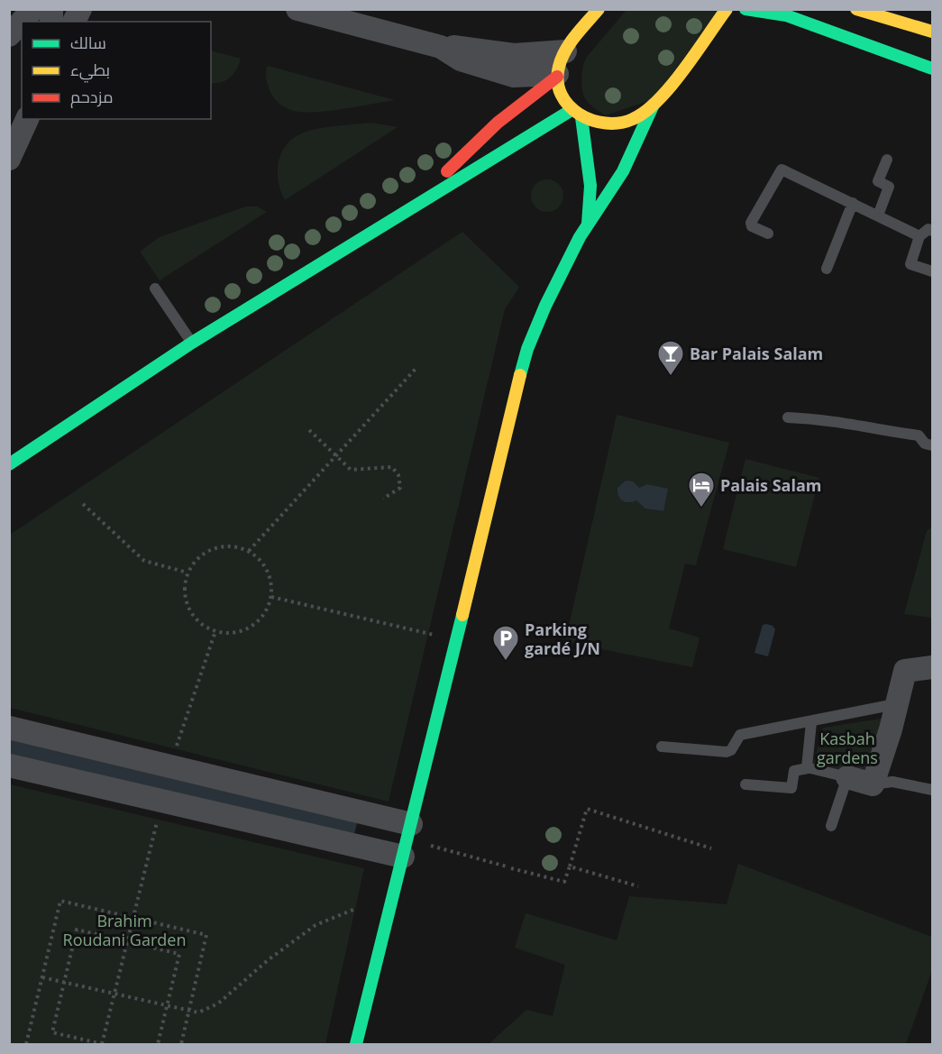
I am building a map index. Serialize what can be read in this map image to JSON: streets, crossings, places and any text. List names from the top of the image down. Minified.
{"parks":["Kasbah gardens","Brahim Roudani Garden"],"places":{"bar":["Bar Palais Salam"],"hotel":["Palais Salam"],"parking":["Parking gardé J/N"]},"legend":["سالك","بطيء","مزدحم"]}
